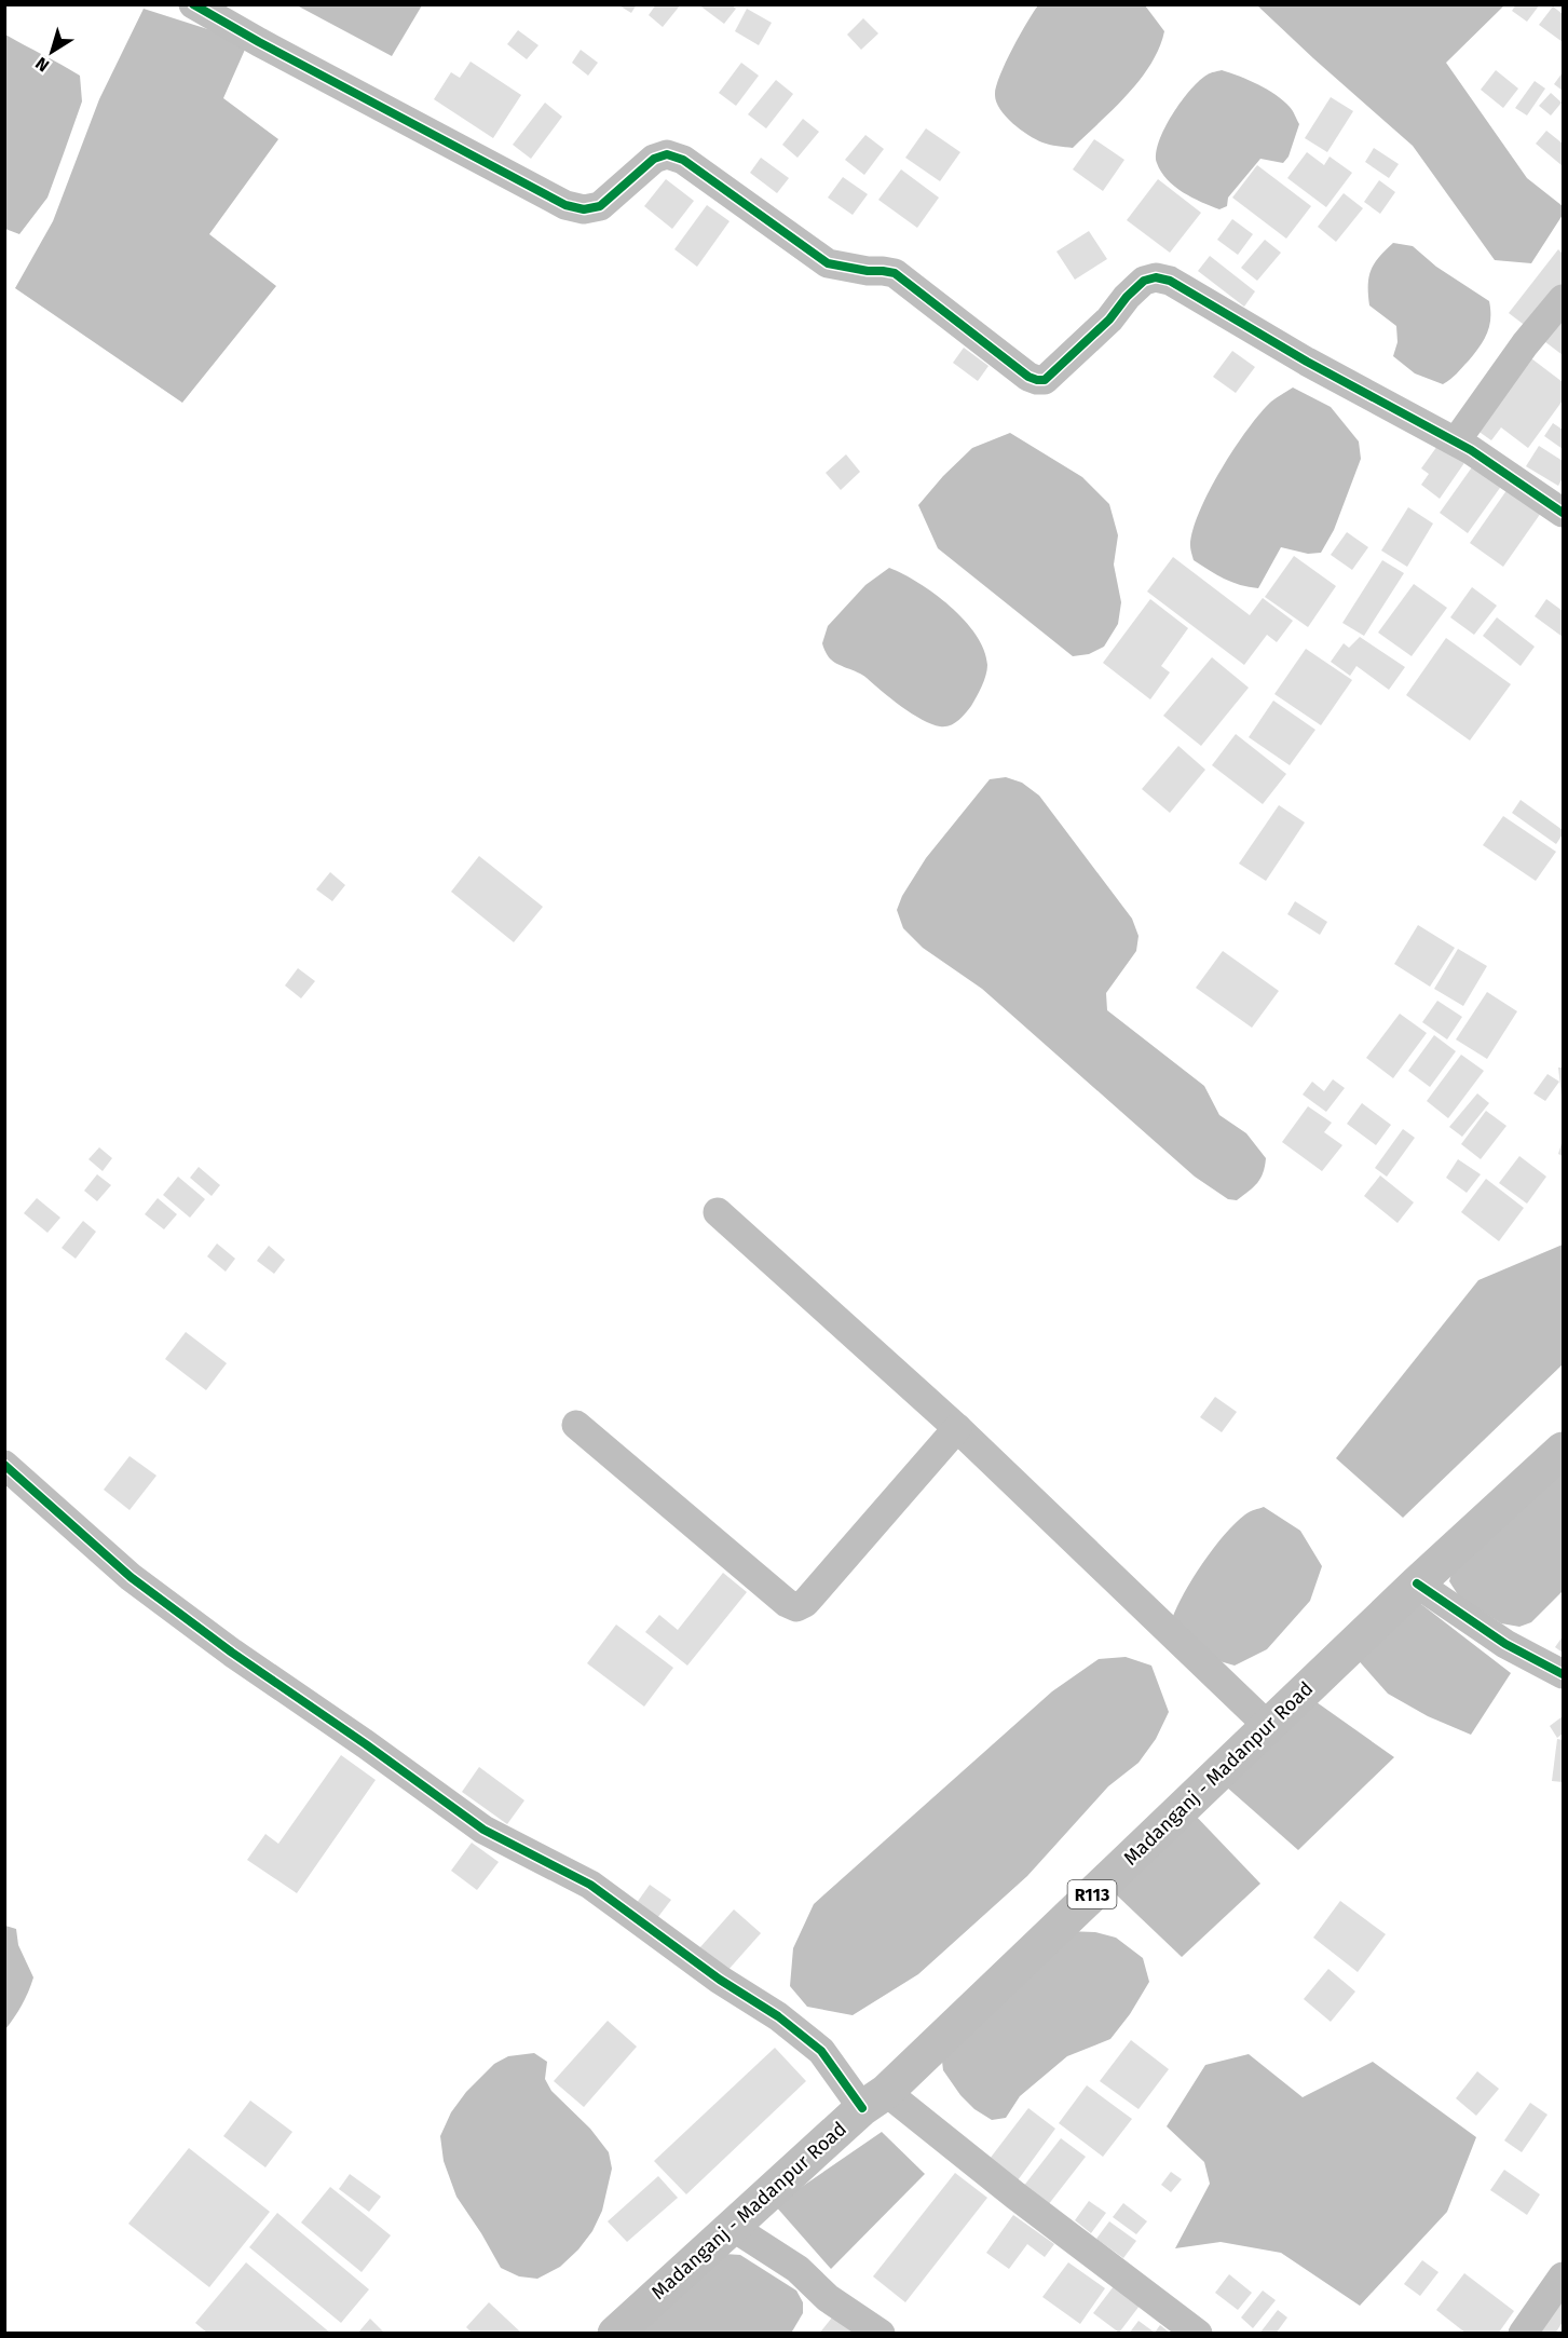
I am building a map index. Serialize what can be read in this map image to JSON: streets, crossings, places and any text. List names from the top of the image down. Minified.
{"streets":{"main road":["Madanganj - Madanpur Road","R113"]},"north":"bottom left"}
